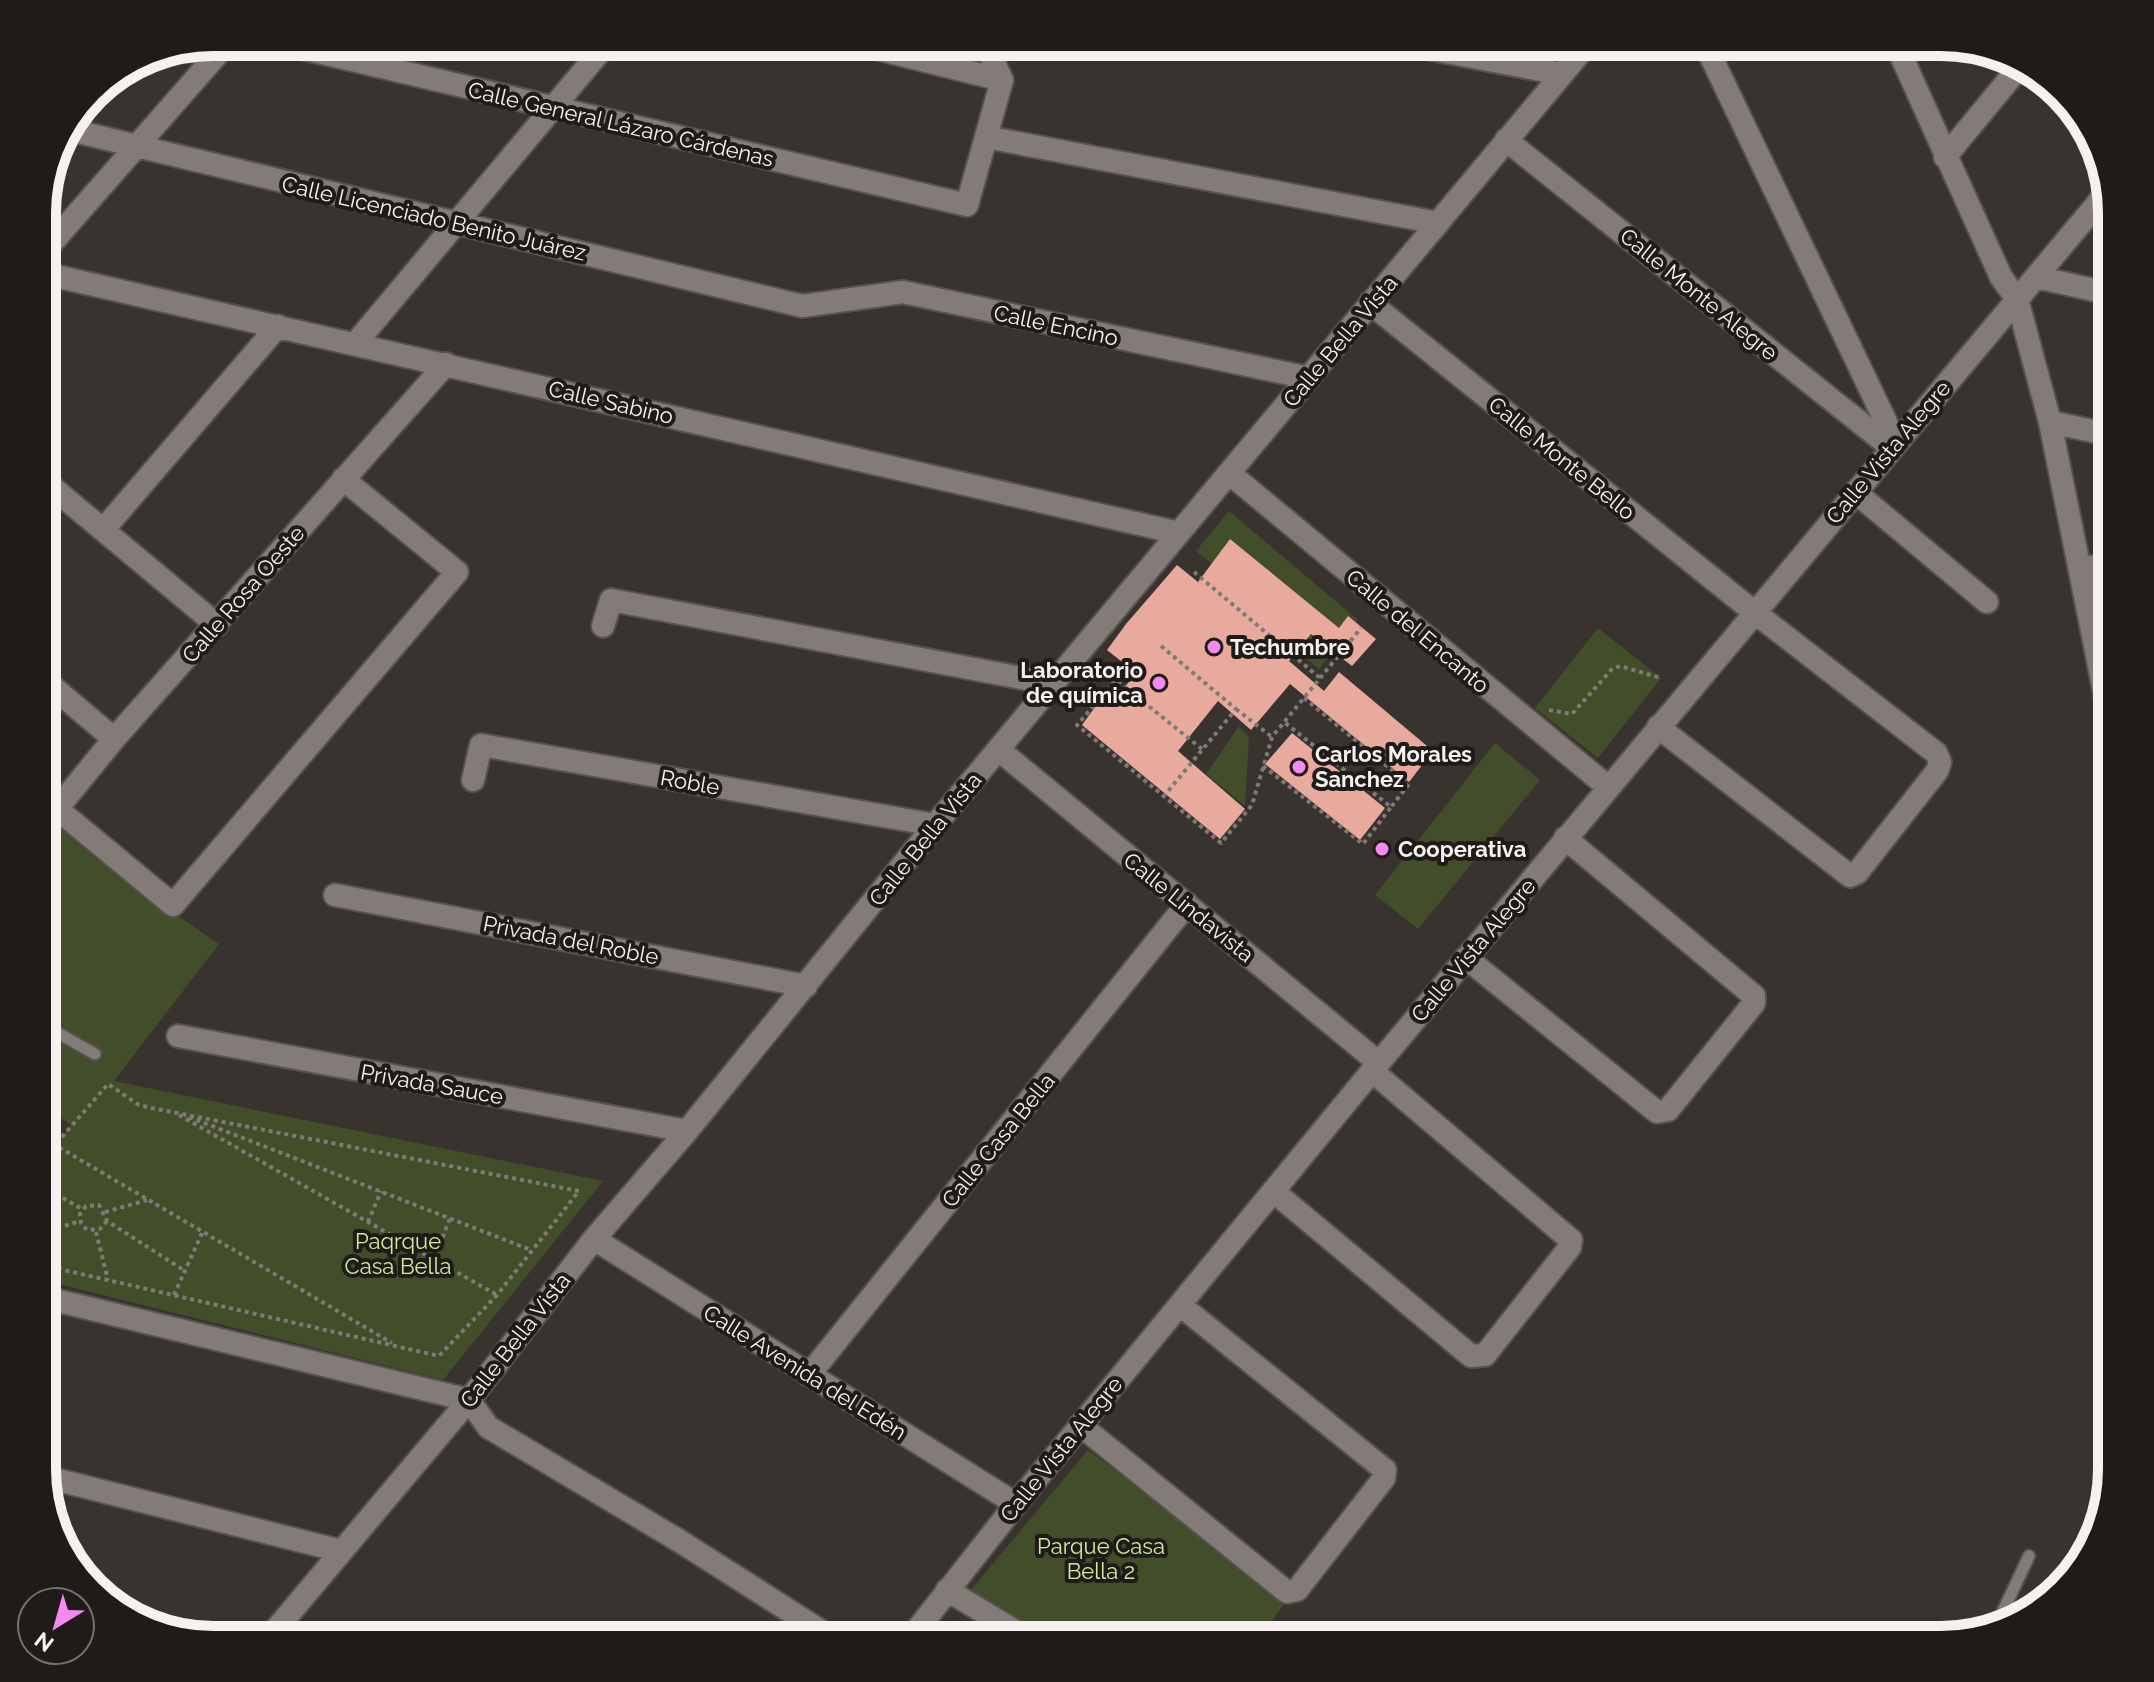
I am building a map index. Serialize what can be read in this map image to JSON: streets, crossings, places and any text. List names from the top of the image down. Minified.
{"streets":{"street":["Calle General Lázaro Cárdenas","Calle Licenciado Benito Juárez","Calle Monte Alegre","Calle Encino","Calle Bella Vista","Calle Sabino","Calle Vista Alegre","Calle Monte Bello","Calle Rosa Oeste","Calle del Encanto","Roble","Calle Lindavista","Privada del Roble","Privada Sauce","Calle Casa Bella","Calle Avenida del Edén"]},"crossings":[["Calle Licenciado Benito Juárez","Calle Encino"],["Calle Monte Alegre","Calle Bella Vista"],["Calle Monte Alegre","Calle Vista Alegre"],["Calle Encino","Calle Bella Vista"],["Calle Bella Vista","Calle Sabino"],["Calle Bella Vista","Calle Monte Bello"],["Calle Bella Vista","Calle del Encanto"],["Calle Bella Vista","Roble"],["Calle Bella Vista","Calle Lindavista"],["Calle Bella Vista","Privada del Roble"],["Calle Bella Vista","Privada Sauce"],["Calle Bella Vista","Calle Avenida del Edén"],["Calle Sabino","Calle Rosa Oeste"],["Calle Vista Alegre","Calle Monte Bello"],["Calle Vista Alegre","Calle del Encanto"],["Calle Vista Alegre","Calle Lindavista"],["Calle Vista Alegre","Calle Avenida del Edén"],["Calle Lindavista","Calle Casa Bella"],["Calle Casa Bella","Calle Avenida del Edén"]],"parks":["Paqrque Casa Bella","Parque Casa Bella 2"],"places":["Techumbre","Laboratorio de química","Carlos Morales Sanchez","Cooperativa"],"north":"bottom left"}
